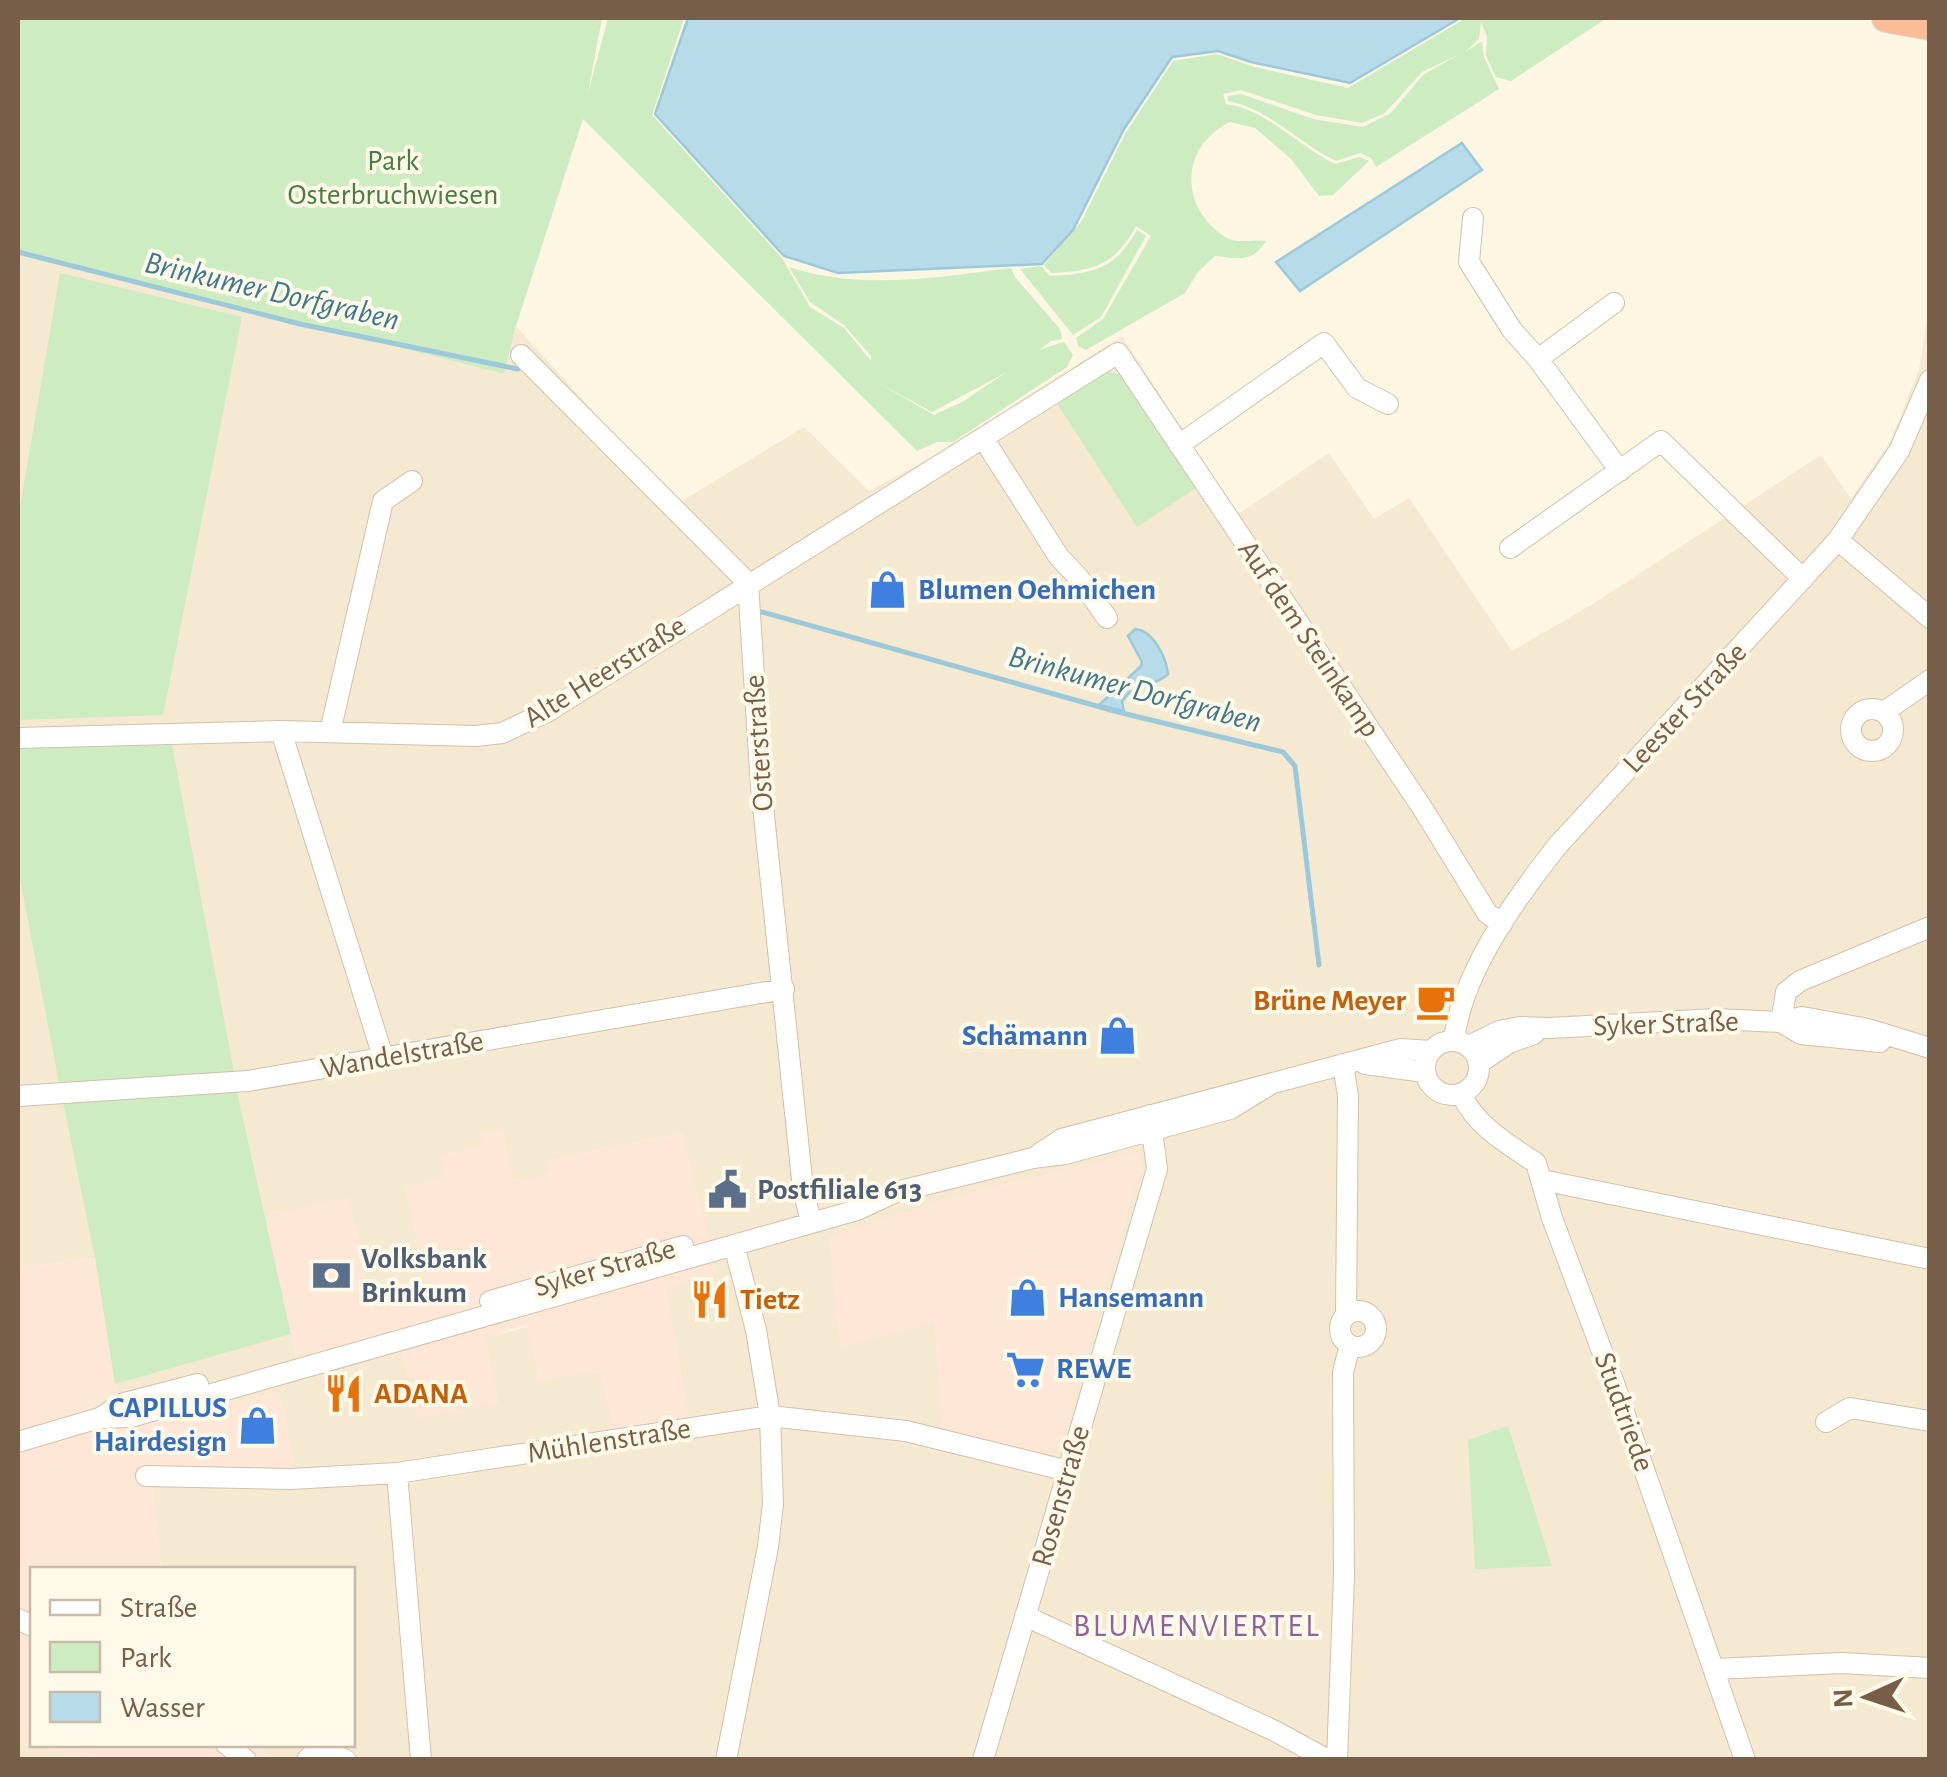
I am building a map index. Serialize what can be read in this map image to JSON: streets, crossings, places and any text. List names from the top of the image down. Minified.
{"streets":{"street":["Auf dem Steinkamp","Alte Heerstraße","Leester Straße","Osterstraße","Syker Straße","Wandelstraße","Studtriede","Mühlenstraße","Rosenstraße"]},"crossings":[["Auf dem Steinkamp","Alte Heerstraße"],["Auf dem Steinkamp","Leester Straße"],["Alte Heerstraße","Osterstraße"],["Leester Straße","Syker Straße"],["Leester Straße","Studtriede"],["Osterstraße","Syker Straße"],["Osterstraße","Wandelstraße"],["Syker Straße","Studtriede"],["Syker Straße","Rosenstraße"],["Mühlenstraße","Rosenstraße"]],"districts":["BLUMENVIERTEL"],"water":["Brinkumer Dorfgraben"],"parks":["Park Osterbruchwiesen"],"places":{"shop":["Blumen Oehmichen","Schämann","Hansemann","CAPILLUS Hairdesign"],"cafe":["Brüne Meyer"],"public building":["Postfiliale 613"],"bank":["Volksbank Brinkum"],"restaurant":["Tietz","ADANA"],"supermarket":["REWE"]},"legend":["Straße","Park","Wasser"],"north":"left"}
